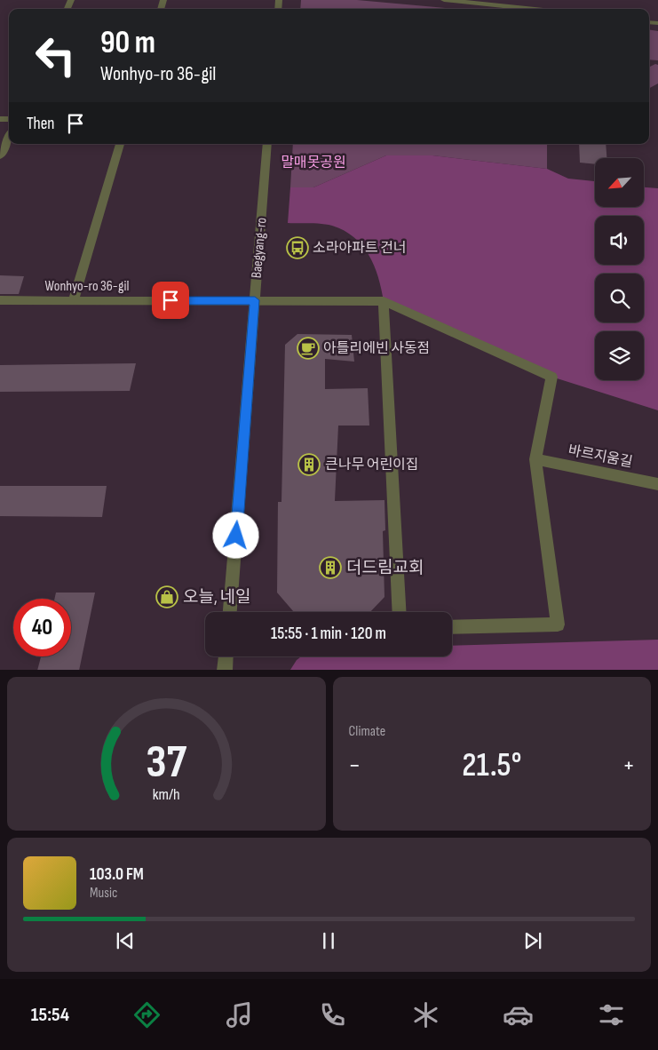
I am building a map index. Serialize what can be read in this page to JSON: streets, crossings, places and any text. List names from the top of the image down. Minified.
{"streets":{"street":["Baegyang-ro","Wonhyo-ro 36-gil","바르지움길"]},"crossings":[["Baegyang-ro","Wonhyo-ro 36-gil"]],"parks":["말매못공원"],"places":{"bus stop":["소라아파트 건너"],"cafe":["아틀리에빈 사동점"],"building":["큰나무 어린이집","더드림교회"],"shop":["오늘, 네일"]},"north":"bottom left","page":{"turn":["90 m","Wonhyo-ro 36-gil"],"then":"Then","limit":"40","trip":"15:55 · 1 min · 120 m","tile":"Climate","heat":["−","21.5°","+"],"song":["103.0 FM","Music"],"tabs":"15:54","gauge":["37","km/h"]}}
